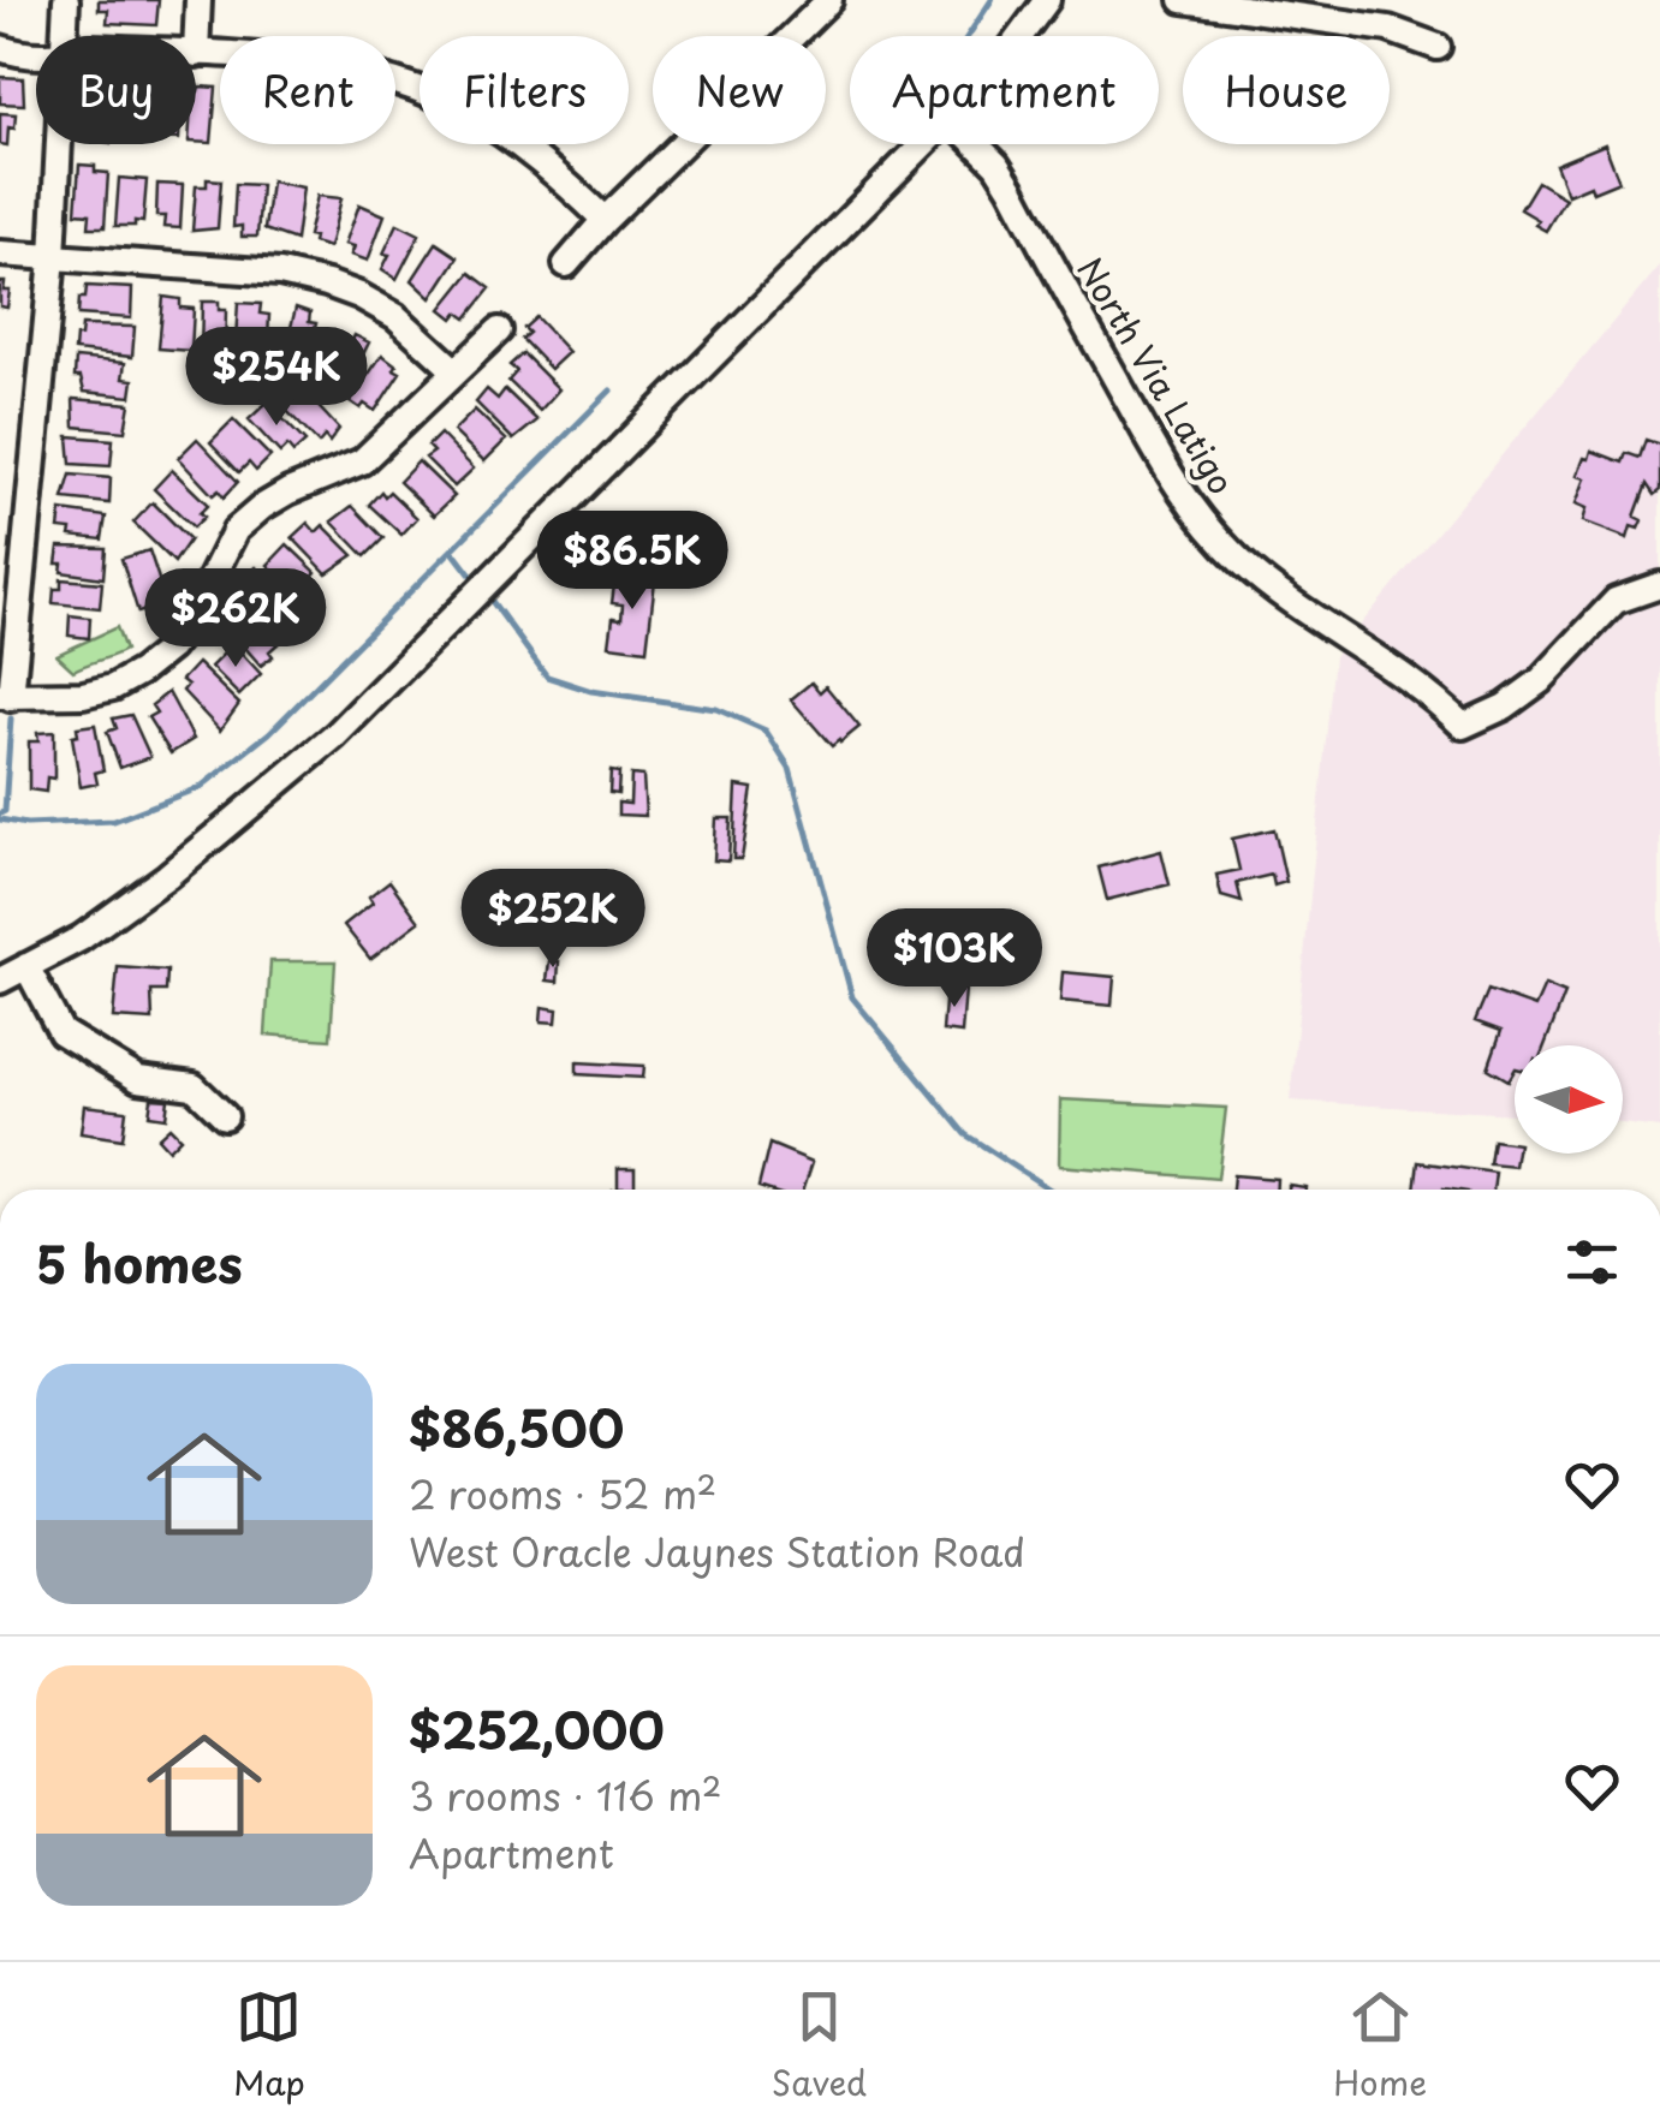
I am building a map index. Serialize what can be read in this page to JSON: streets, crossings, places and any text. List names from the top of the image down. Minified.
{"streets":{"street":["North Via Latigo"]},"north":"right","page":{"chip":["Buy","Rent","Filters","New","Apartment","House"],"price":["$254K","$86.5K","$262K","$252K","$103K"],"heading":"5 homes","list":[{"name":"$86,500","note":"2 rooms · 52 m² · West Oracle Jaynes Station Road"},{"name":"$252,000","note":"3 rooms · 116 m² · Apartment"}],"tabs":["Map","Saved","Home"]}}
